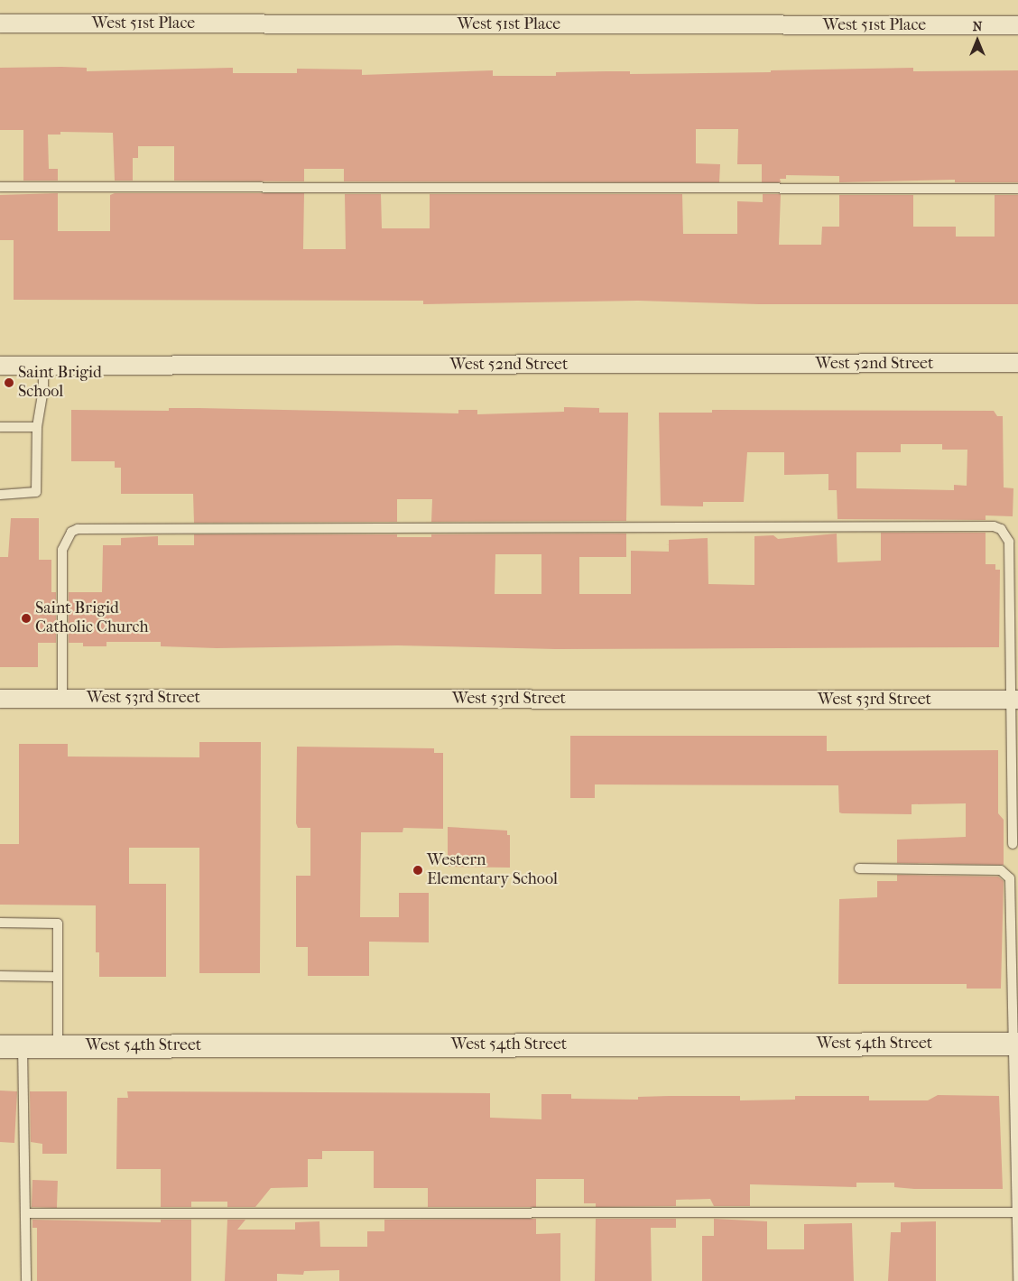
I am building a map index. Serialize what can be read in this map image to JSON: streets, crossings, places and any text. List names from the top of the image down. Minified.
{"streets":{"street":["West 51st Place","West 52nd Street","West 53rd Street","West 54th Street"]},"places":["Saint Brigid School","Saint Brigid Catholic Church","Western Elementary School"],"north":"top"}
